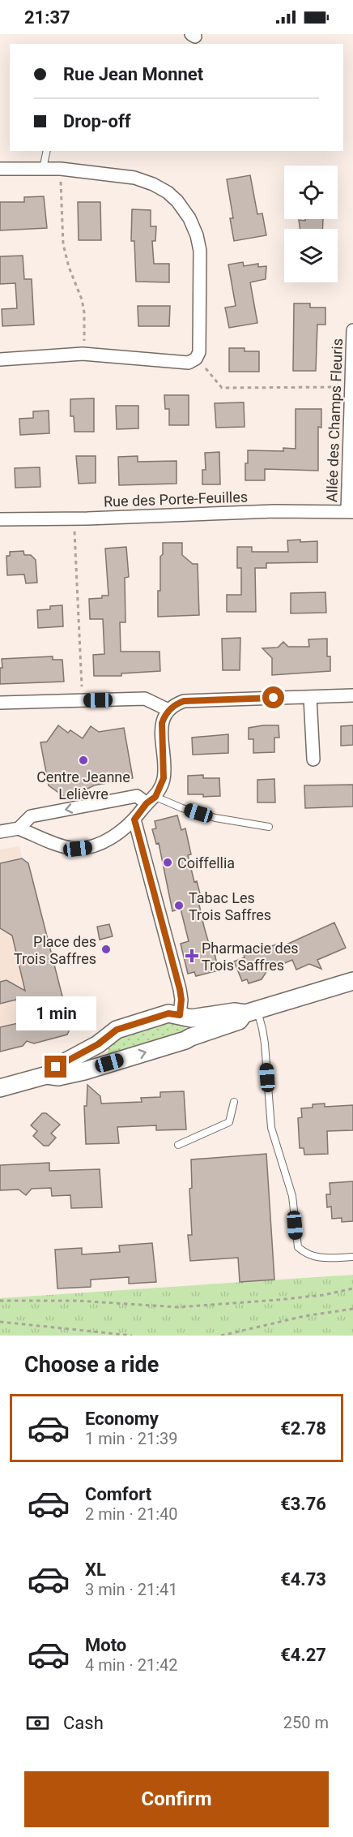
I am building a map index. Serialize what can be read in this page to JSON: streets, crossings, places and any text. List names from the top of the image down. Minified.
{"streets":{"street":["Allée des Champs Fleuris","Rue des Porte-Feuilles"]},"crossings":[["Allée des Champs Fleuris","Rue des Porte-Feuilles"]],"places":{"other":["Centre Jeanne Lelièvre","Coiffellia","Tabac Les Trois Saffres","Place des Trois Saffres"],"health":["Pharmacie des Trois Saffres"]},"page":{"status":"21:37","banner":["Rue Jean Monnet","Drop-off"],"bubble":"1 min","heading":"Choose a ride","list":[{"name":"Economy","note":"1 min · 21:39","value":"€2.78"},{"name":"Comfort","note":"2 min · 21:40","value":"€3.76"},{"name":"XL","note":"3 min · 21:41","value":"€4.73"},{"name":"Moto","note":"4 min · 21:42","value":"€4.27"}],"pay":["Cash","250 m"],"buttons":"Confirm"}}
